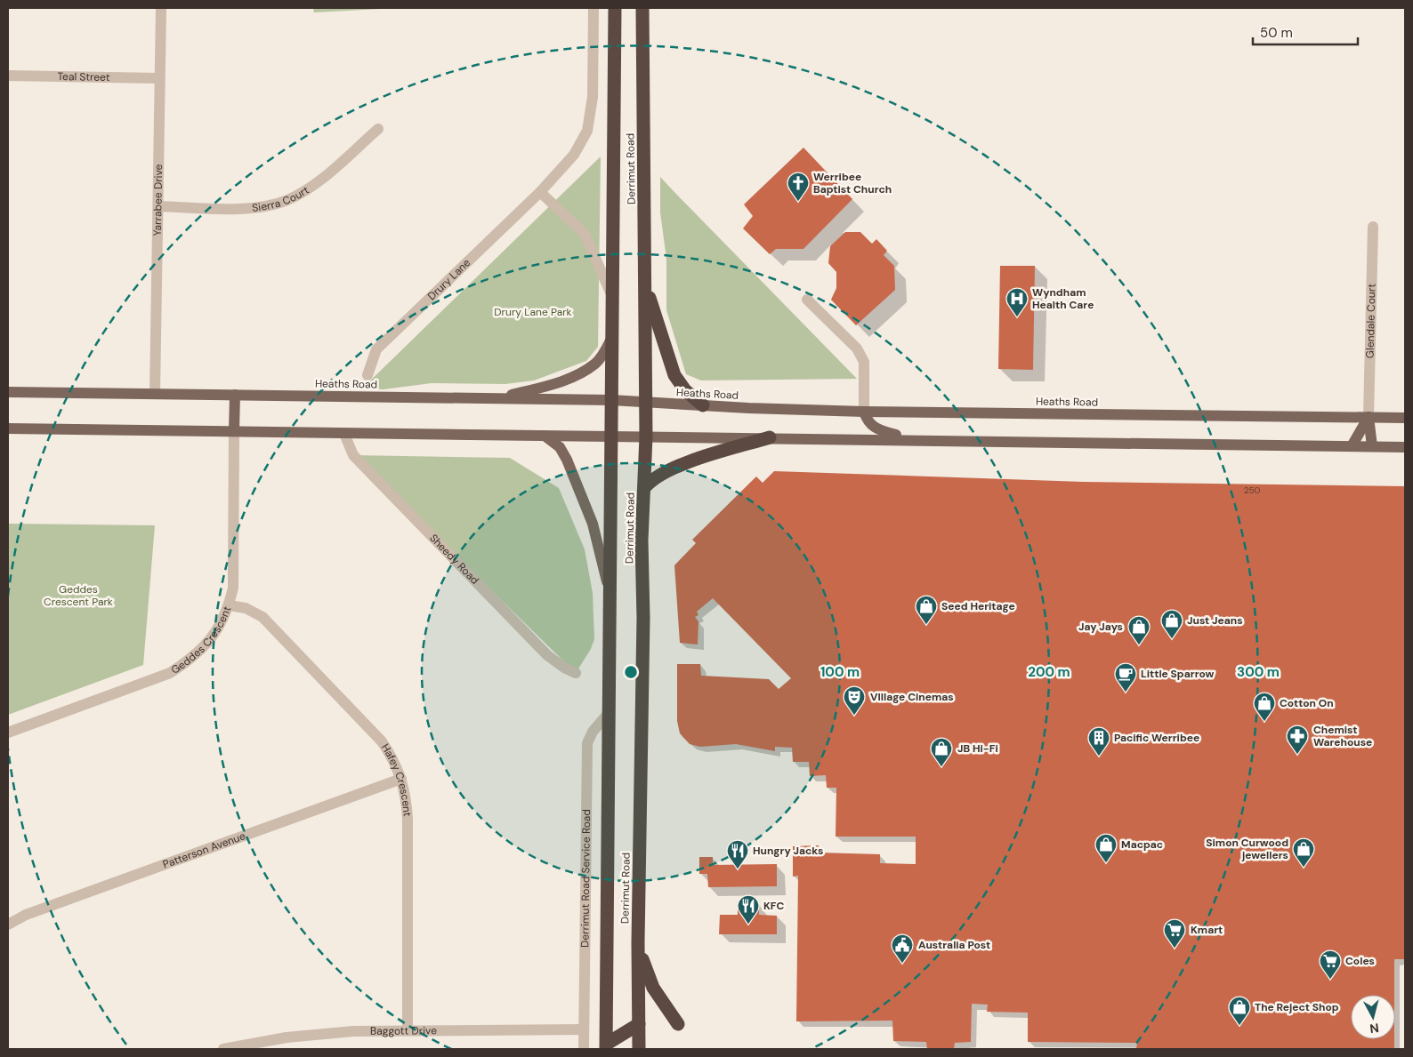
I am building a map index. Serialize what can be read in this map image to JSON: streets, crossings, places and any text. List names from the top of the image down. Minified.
{"streets":{"highway":["Derrimut Road"],"main road":["Heaths Road"],"street":["Teal Street","Sierra Court","Yarrabee Drive","Drury Lane","Glendale Court","Sheedy Road","Geddes Crescent","Hafey Crescent","Patterson Avenue","Derrimut Road Service Road","Baggott Drive"]},"crossings":[["Teal Street","Yarrabee Drive"],["Derrimut Road","Heaths Road"],["Derrimut Road","Derrimut Road Service Road"],["Sierra Court","Yarrabee Drive"],["Yarrabee Drive","Heaths Road"],["Glendale Court","Heaths Road"],["Geddes Crescent","Hafey Crescent"],["Hafey Crescent","Patterson Avenue"],["Hafey Crescent","Baggott Drive"],["Derrimut Road Service Road","Baggott Drive"]],"parks":["Drury Lane Park","Geddes Crescent Park"],"places":{"church":["Werribee Baptist Church"],"hospital":["Wyndham Health Care"],"shop":["Seed Heritage","Just Jeans","Jay Jays","Cotton On","JB Hi-Fi","Macpac","Simon Curwood jewellers","The Reject Shop"],"cafe":["Little Sparrow"],"theatre":["VIllage Cinemas"],"pharmacy":["Chemist Warehouse"],"building":["Pacific Werribee"],"restaurant":["Hungry Jacks","KFC"],"supermarket":["Kmart","Coles"],"public building":["Australia Post"]},"house_numbers":["250"],"scale_bar":"50 m","north":"bottom","rings":["100 m","200 m","300 m"]}
